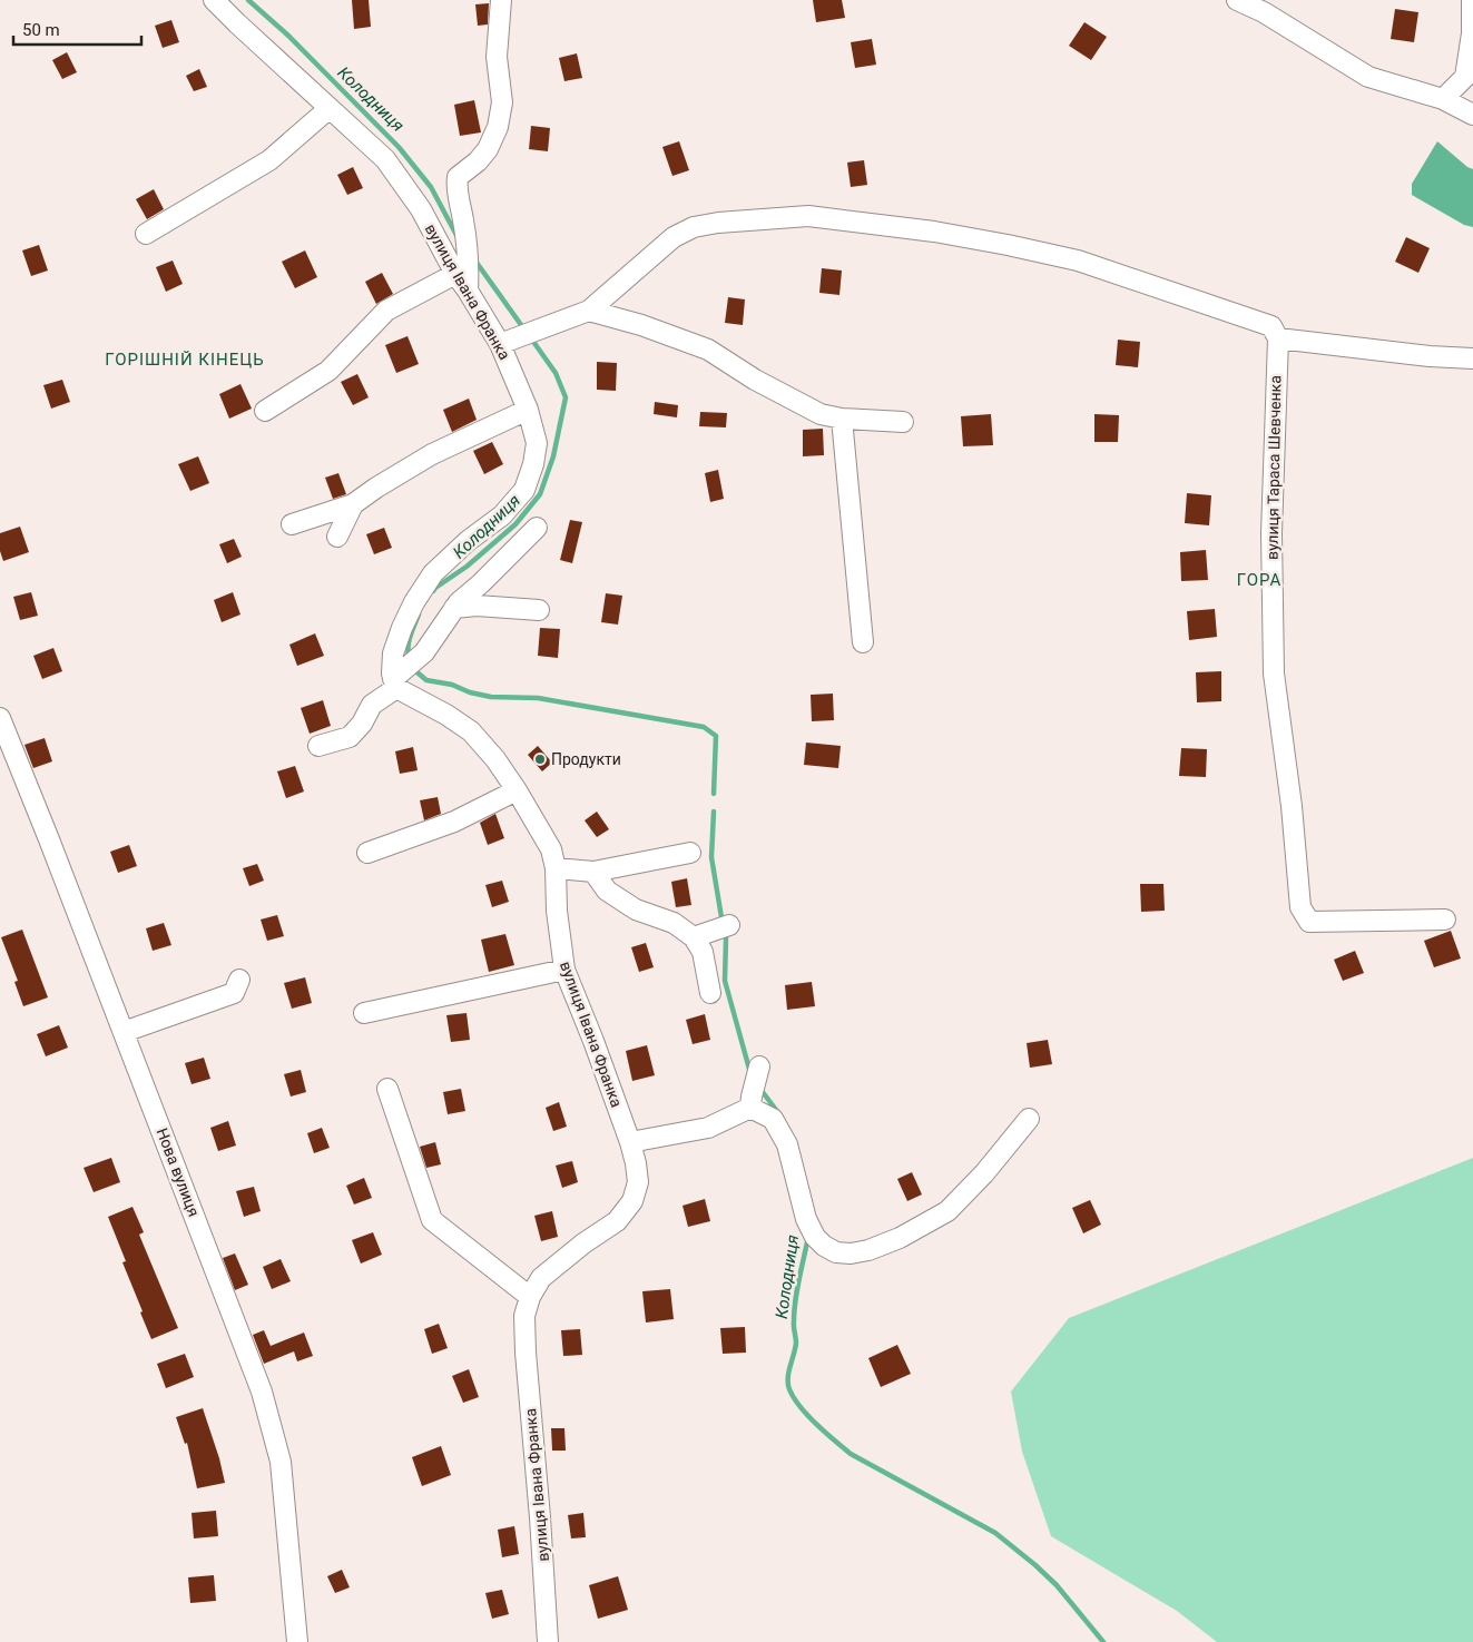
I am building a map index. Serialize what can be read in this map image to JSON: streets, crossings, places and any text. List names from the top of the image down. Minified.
{"streets":{"street":["вулиця Івана Франка","вулиця Тараса Шевченка","Нова вулиця"]},"districts":["ГОРІШНІЙ КІНЕЦЬ","ГОРА"],"water":["Колодниця"],"places":["Продукти"],"scale_bar":"50 m"}
